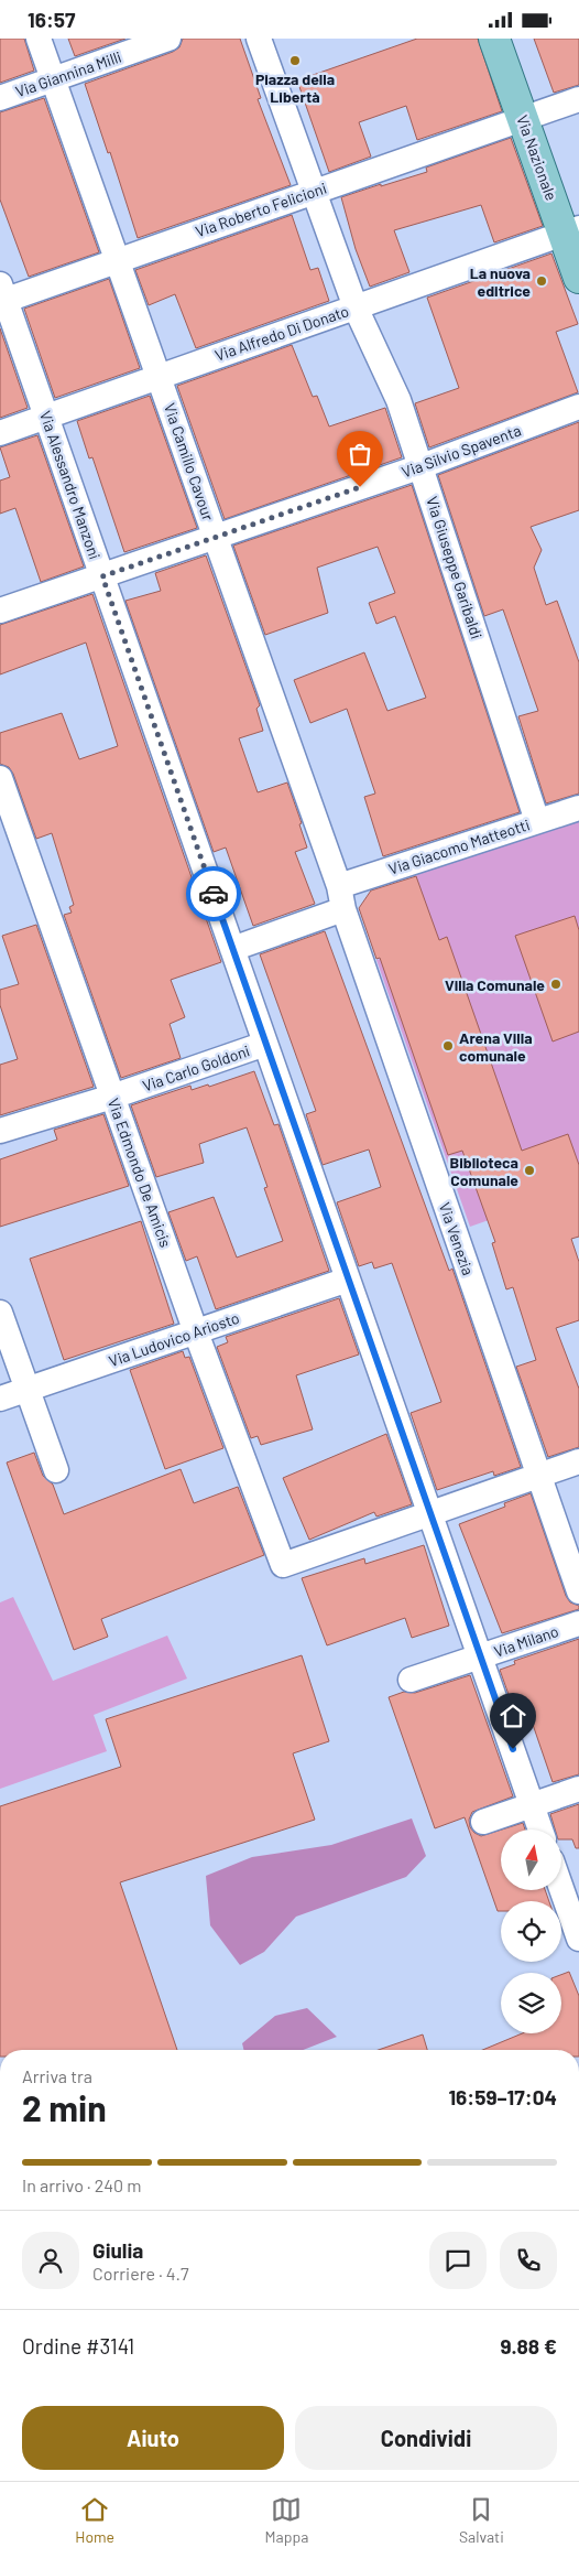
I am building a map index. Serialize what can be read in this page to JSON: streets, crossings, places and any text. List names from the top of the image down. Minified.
{"streets":{"main road":["Via Nazionale"],"street":["Via Giannina Milli","Via Roberto Felicioni","Via Alfredo Di Donato","Via Silvio Spaventa","Via Camillo Cavour","Via Alessandro Manzoni","Via Giuseppe Garibaldi","Via Giacomo Matteotti","Via Carlo Goldoni","Via Edmondo De Amicis","Via Venezia","Via Ludovico Ariosto","Via Milano"]},"crossings":[["Via Giannina Milli","Via Camillo Cavour"],["Via Nazionale","Via Roberto Felicioni"],["Via Nazionale","Via Alfredo Di Donato"],["Via Roberto Felicioni","Via Camillo Cavour"],["Via Roberto Felicioni","Via Alessandro Manzoni"],["Via Roberto Felicioni","Via Giuseppe Garibaldi"],["Via Alfredo Di Donato","Via Camillo Cavour"],["Via Alfredo Di Donato","Via Alessandro Manzoni"],["Via Alfredo Di Donato","Via Giuseppe Garibaldi"],["Via Silvio Spaventa","Via Camillo Cavour"],["Via Silvio Spaventa","Via Alessandro Manzoni"],["Via Silvio Spaventa","Via Giuseppe Garibaldi"],["Via Camillo Cavour","Via Giacomo Matteotti"],["Via Camillo Cavour","Via Venezia"],["Via Alessandro Manzoni","Via Giacomo Matteotti"],["Via Alessandro Manzoni","Via Carlo Goldoni"],["Via Alessandro Manzoni","Via Edmondo De Amicis"],["Via Alessandro Manzoni","Via Ludovico Ariosto"],["Via Alessandro Manzoni","Via Milano"],["Via Giuseppe Garibaldi","Via Giacomo Matteotti"],["Via Giacomo Matteotti","Via Venezia"],["Via Carlo Goldoni","Via Edmondo De Amicis"],["Via Edmondo De Amicis","Via Ludovico Ariosto"]],"places":["Piazza della Libertà","La nuova editrice","Villa Comunale","Arena Villa comunale","Biblioteca Comunale"],"north":"top","page":{"status":"16:57","heading":["2 min","Arriva tra","16:59–17:04"],"panel":["Giulia","Corriere · 4.7","Ordine #3141","9.88 €"],"bar":"In arrivo · 240 m","buttons":["Aiuto","Condividi"],"tabs":["Home","Mappa","Salvati"]}}
